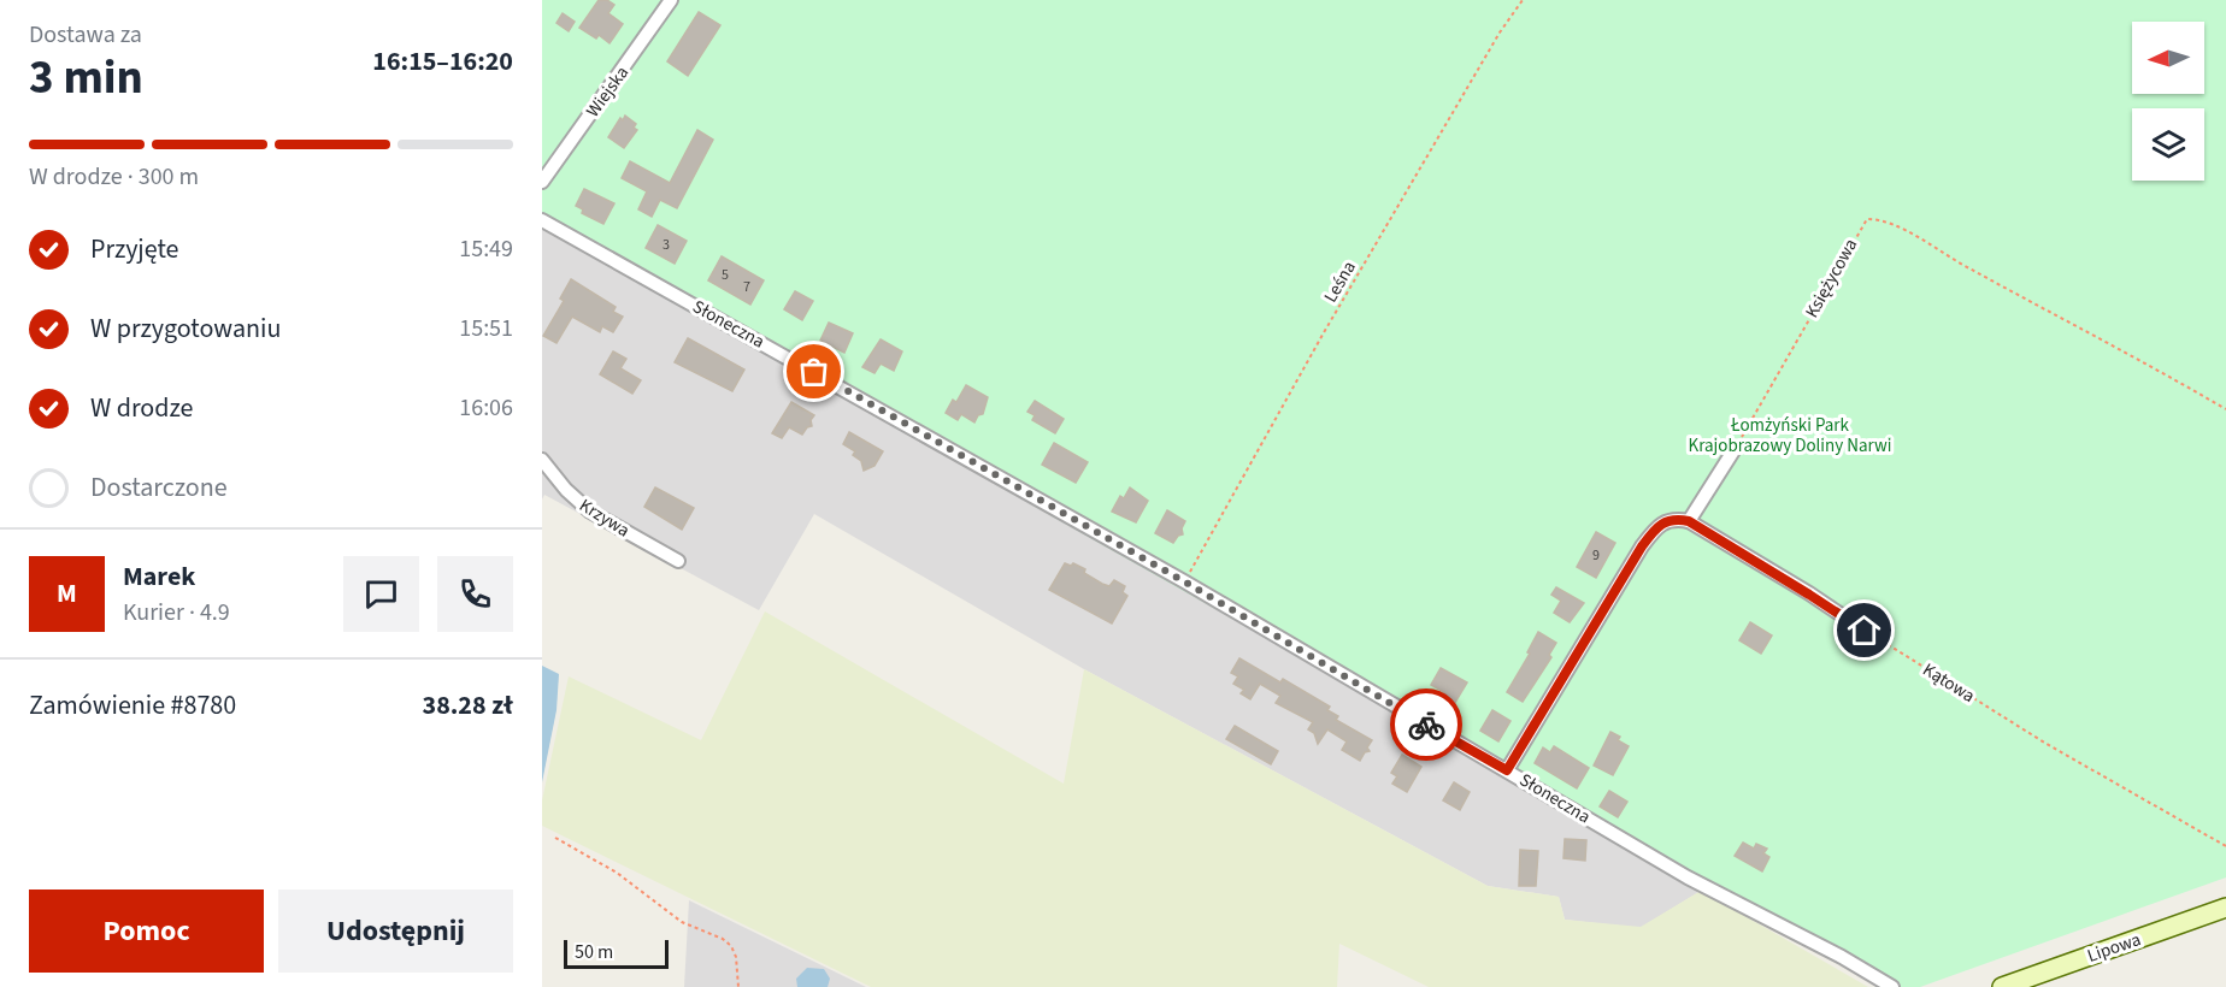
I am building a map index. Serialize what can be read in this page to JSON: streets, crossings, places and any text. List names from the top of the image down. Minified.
{"streets":{"main road":["Lipowa"],"street":["Wiejska","Słoneczna","Krzywa"],"path":["Księżycowa","Leśna","Kątowa"]},"crossings":[["Leśna","Słoneczna"]],"parks":["Łomżyński Park Krajobrazowy Doliny Narwi"],"house_numbers":["3","5","7","9"],"scale_bar":"50 m","north":"left","page":{"heading":["3 min","Dostawa za","16:15–16:20"],"panel":["Marek","Kurier · 4.9","Zamówienie #8780","38.28 zł"],"bar":"W drodze · 300 m","list":[["Przyjęte","15:49"],["W przygotowaniu","15:51"],["W drodze","16:06"],"Dostarczone"],"round":"M","buttons":["Pomoc","Udostępnij"],"scale":"50 m"}}
